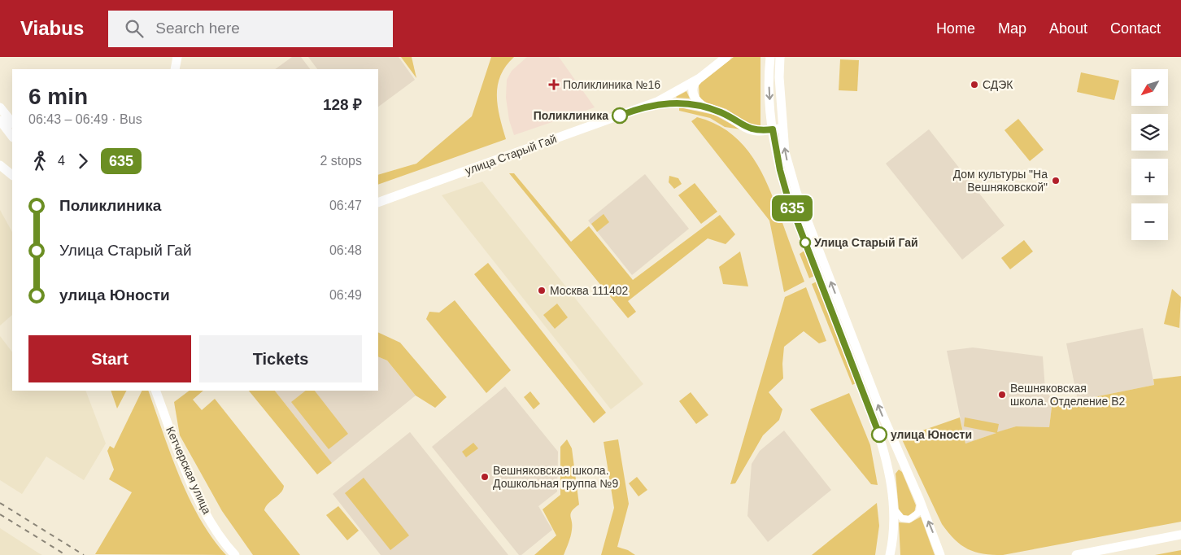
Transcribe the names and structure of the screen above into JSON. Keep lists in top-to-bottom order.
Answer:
{
  "streets": {
    "main road": ["улица Старый Гай", "Кетчерская улица"]
  },
  "places": {
    "health": ["Поликлиника №16"],
    "other": [
      "СДЭК",
      "Поликлиника",
      "Дом культуры \"На Вешняковской\"",
      "Улица Старый Гай",
      "Москва 111402",
      "Вешняковская школа. Отделение В2",
      "улица Юности",
      "Вешняковская школа. Дошкольная группа №9"
    ]
  },
  "lines": ["bus line 635"],
  "north": "bottom left",
  "page": {
    "header": "Viabus",
    "search": "Search here",
    "nav": [
      "Home",
      "Map",
      "About",
      "Contact"
    ],
    "on_map": "635",
    "map_buttons": ["+", "−"],
    "heading": ["6 min", "06:43 – 06:49 · Bus", "128 ₽"],
    "legs": ["4", "635", "2 stops"],
    "list": [
      {
        "name": "Поликлиника",
        "value": "06:47"
      },
      {
        "name": "Улица Старый Гай",
        "value": "06:48"
      },
      {
        "name": "улица Юности",
        "value": "06:49"
      }
    ],
    "buttons": ["Start", "Tickets"]
  }
}
